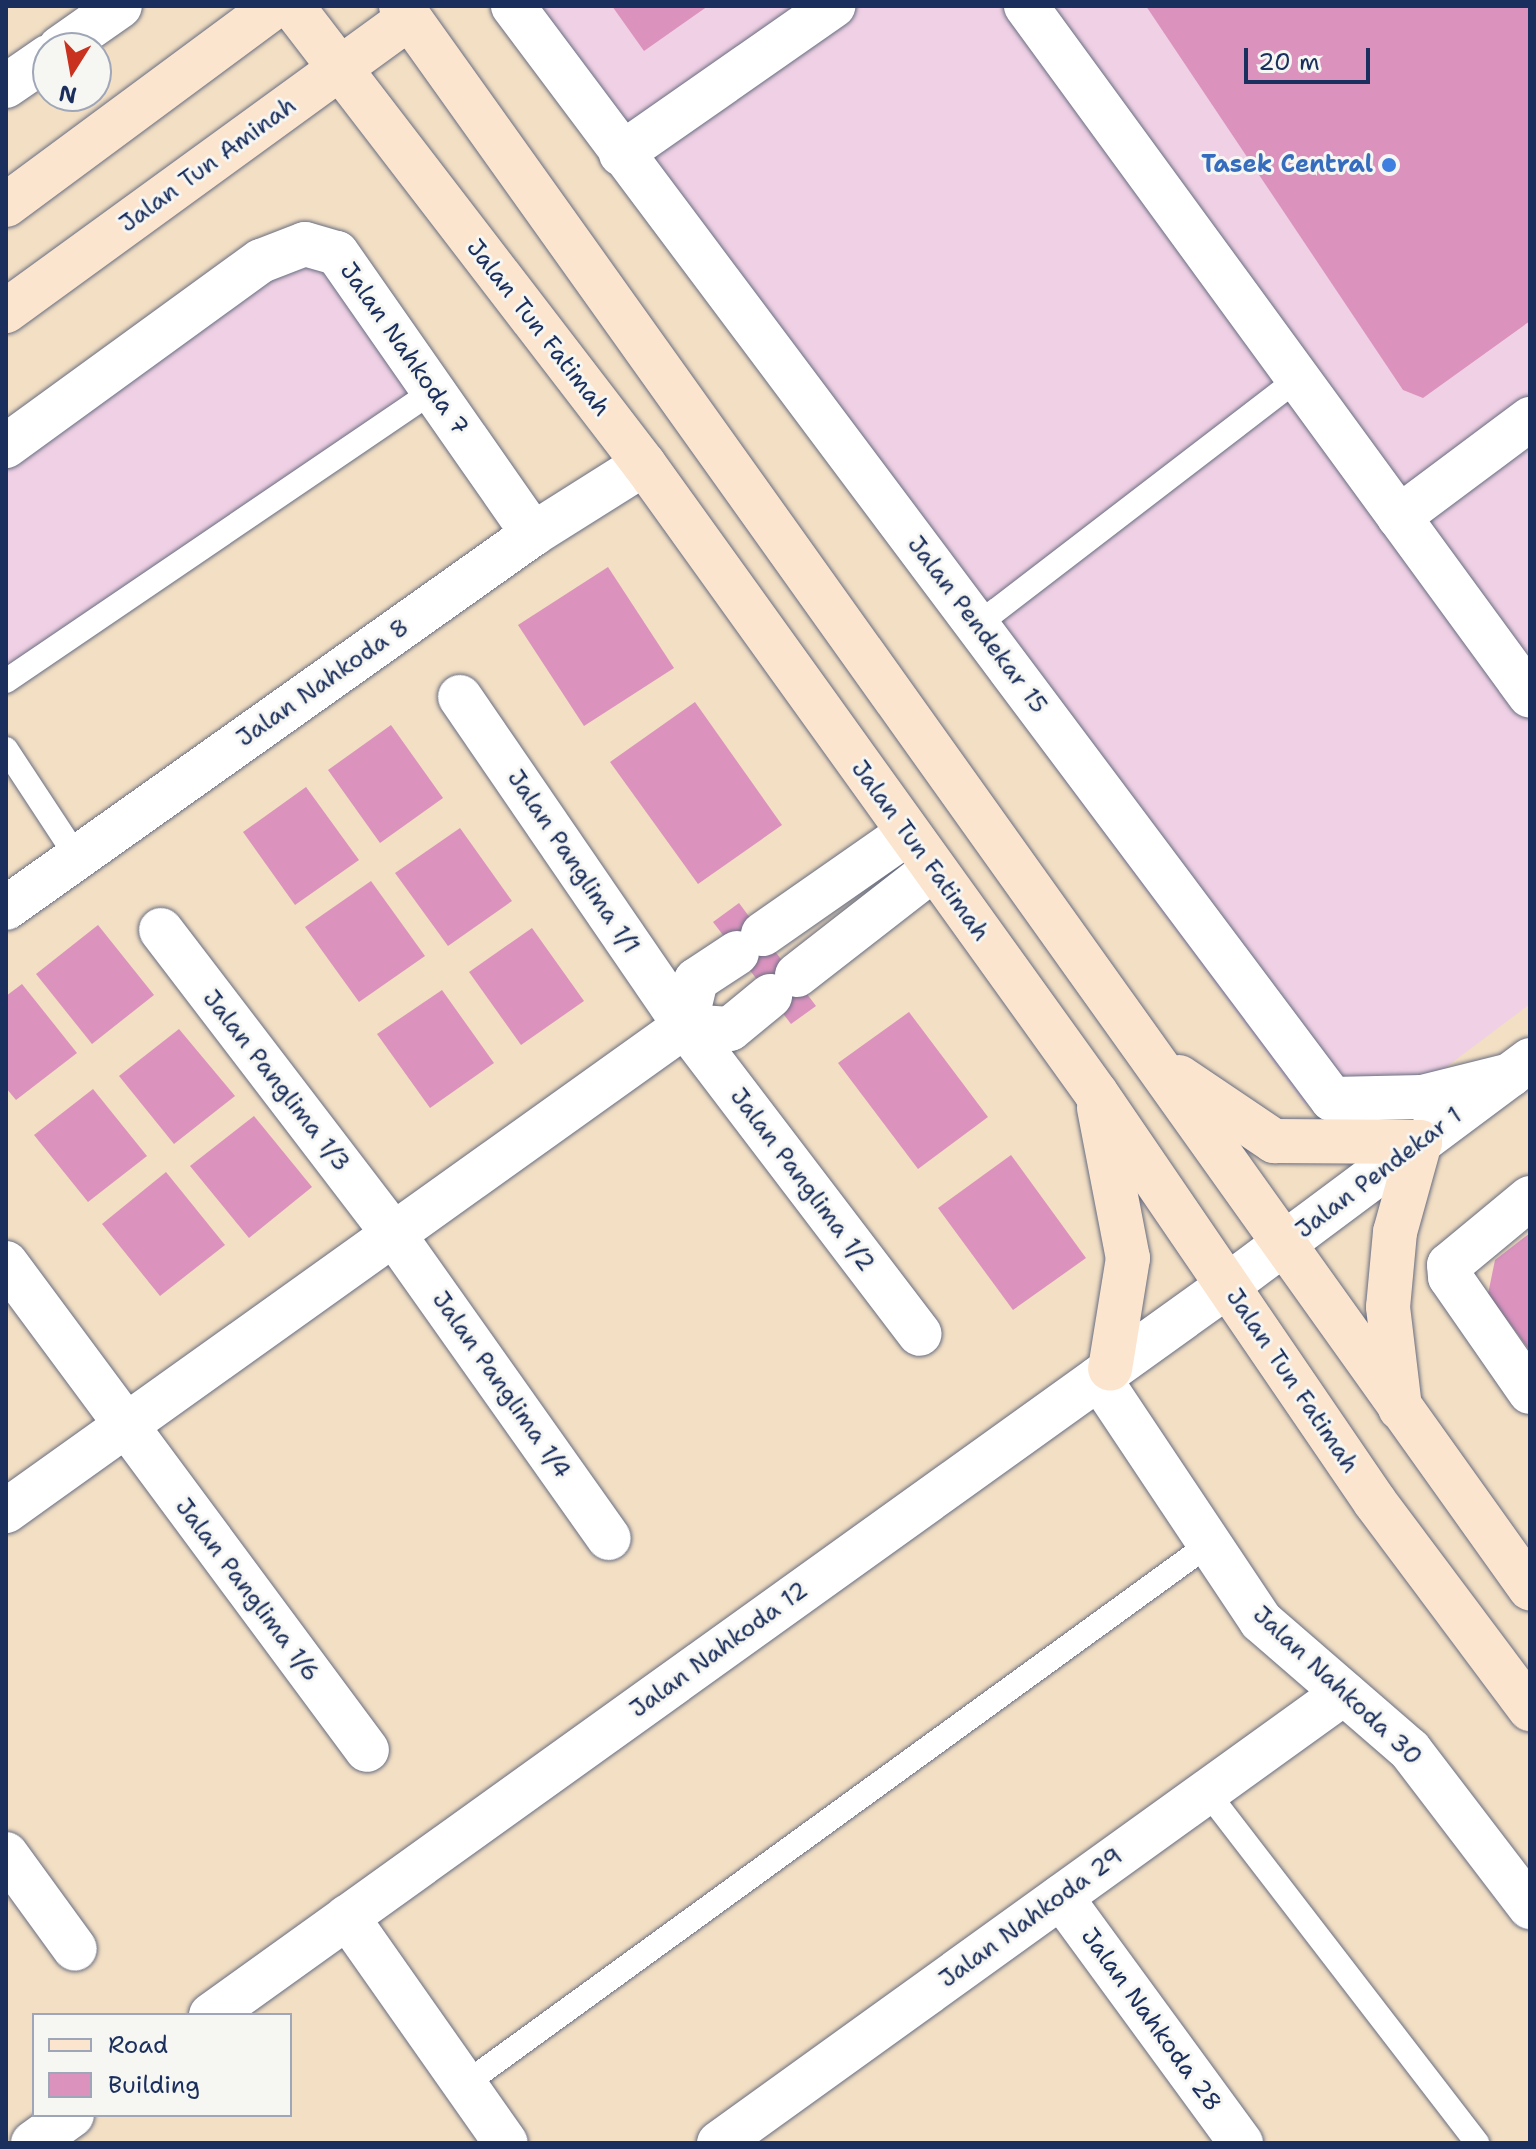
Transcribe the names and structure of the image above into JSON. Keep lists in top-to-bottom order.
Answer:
{
  "streets": {
    "main road": ["Jalan Tun Aminah", "Jalan Tun Fatimah"],
    "street": [
      "Jalan Nahkoda 7",
      "Jalan Pendekar 15",
      "Jalan Nahkoda 8",
      "Jalan Panglima 1/1",
      "Jalan Panglima 1/3",
      "Jalan Pendekar 1",
      "Jalan Panglima 1/2",
      "Jalan Panglima 1/4",
      "Jalan Panglima 1/6",
      "Jalan Nahkoda 12",
      "Jalan Nahkoda 30",
      "Jalan Nahkoda 29",
      "Jalan Nahkoda 28"
    ]
  },
  "crossings": [
    ["Jalan Tun Aminah", "Jalan Tun Fatimah"],
    ["Jalan Tun Fatimah", "Jalan Nahkoda 8"],
    ["Jalan Tun Fatimah", "Jalan Pendekar 1"],
    ["Jalan Tun Fatimah", "Jalan Nahkoda 12"],
    ["Jalan Nahkoda 7", "Jalan Nahkoda 8"],
    ["Jalan Pendekar 15", "Jalan Pendekar 1"],
    ["Jalan Panglima 1/1", "Jalan Panglima 1/2"],
    ["Jalan Panglima 1/3", "Jalan Panglima 1/4"],
    ["Jalan Pendekar 1", "Jalan Nahkoda 12"],
    ["Jalan Nahkoda 12", "Jalan Nahkoda 30"],
    ["Jalan Nahkoda 30", "Jalan Nahkoda 29"],
    ["Jalan Nahkoda 29", "Jalan Nahkoda 28"]
  ],
  "places": ["Tasek Central"],
  "legend": ["Road", "Building"],
  "scale_bar": "20 m",
  "north": "bottom"
}
